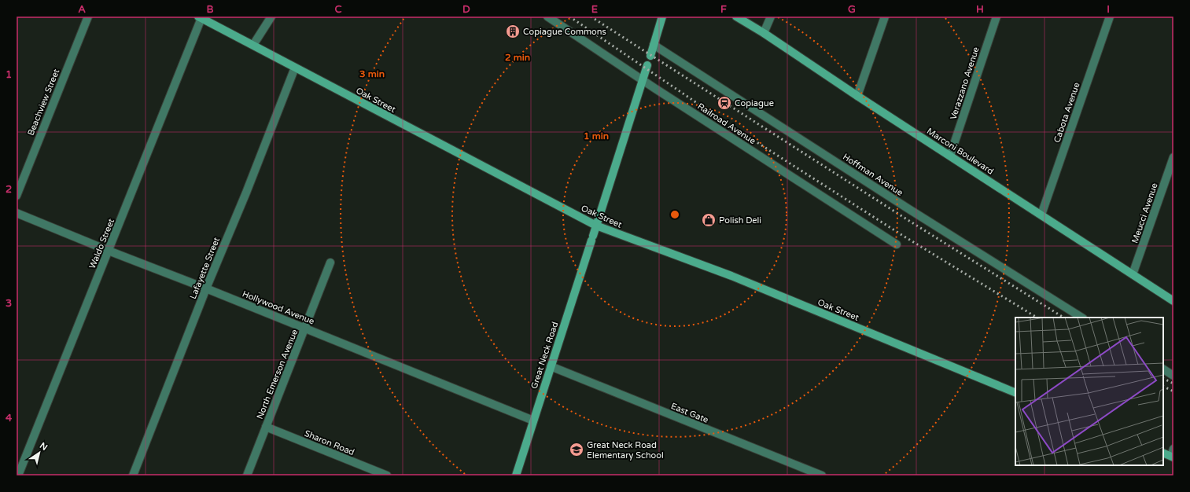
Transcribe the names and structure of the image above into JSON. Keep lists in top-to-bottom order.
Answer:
{
  "streets": {
    "main road": ["Oak Street", "Marconi Boulevard", "Great Neck Road"],
    "street": [
      "Verazzano Avenue",
      "Beachview Street",
      "Cabota Avenue",
      "Railroad Avenue",
      "Hoffman Avenue",
      "Meucci Avenue",
      "Waldo Street",
      "Lafayette Street",
      "Hollywood Avenue",
      "North Emerson Avenue",
      "East Gate",
      "Sharon Road"
    ]
  },
  "crossings": [
    ["Verazzano Avenue", "Marconi Boulevard"],
    ["Oak Street", "Waldo Street"],
    ["Oak Street", "Lafayette Street"],
    ["Oak Street", "Great Neck Road"],
    ["Cabota Avenue", "Marconi Boulevard"],
    ["Railroad Avenue", "Great Neck Road"],
    ["Marconi Boulevard", "Meucci Avenue"],
    ["Waldo Street", "Hollywood Avenue"],
    ["Lafayette Street", "Hollywood Avenue"],
    ["Hollywood Avenue", "Great Neck Road"],
    ["Hollywood Avenue", "North Emerson Avenue"],
    ["Great Neck Road", "East Gate"],
    ["North Emerson Avenue", "Sharon Road"]
  ],
  "places": {
    "building": ["Copiague Commons"],
    "station": ["Copiague"],
    "shop": ["Polish Deli"],
    "school or university": ["Great Neck Road Elementary School"]
  },
  "north": "top right",
  "grid": {
    "columns": [
      "A",
      "B",
      "C",
      "D",
      "E",
      "F",
      "G",
      "H",
      "I"
    ],
    "rows": [
      "1",
      "2",
      "3",
      "4"
    ]
  },
  "rings": ["2 min", "3 min", "1 min"]
}
